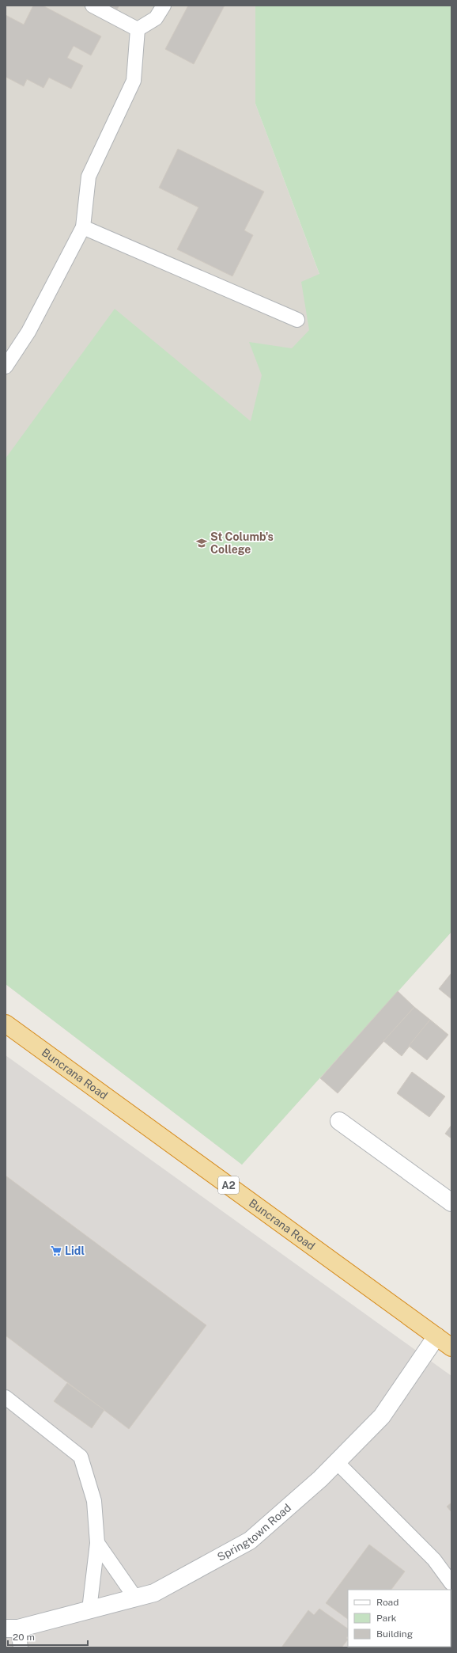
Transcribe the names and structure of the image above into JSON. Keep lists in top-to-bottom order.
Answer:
{
  "streets": {
    "highway": ["Buncrana Road", "A2"],
    "street": ["Springtown Road"]
  },
  "crossings": [
    ["Buncrana Road", "Springtown Road"]
  ],
  "places": {
    "school or university": ["St Columb's College"],
    "supermarket": ["Lidl"]
  },
  "legend": ["Road", "Park", "Building"],
  "scale_bar": "20 m"
}
